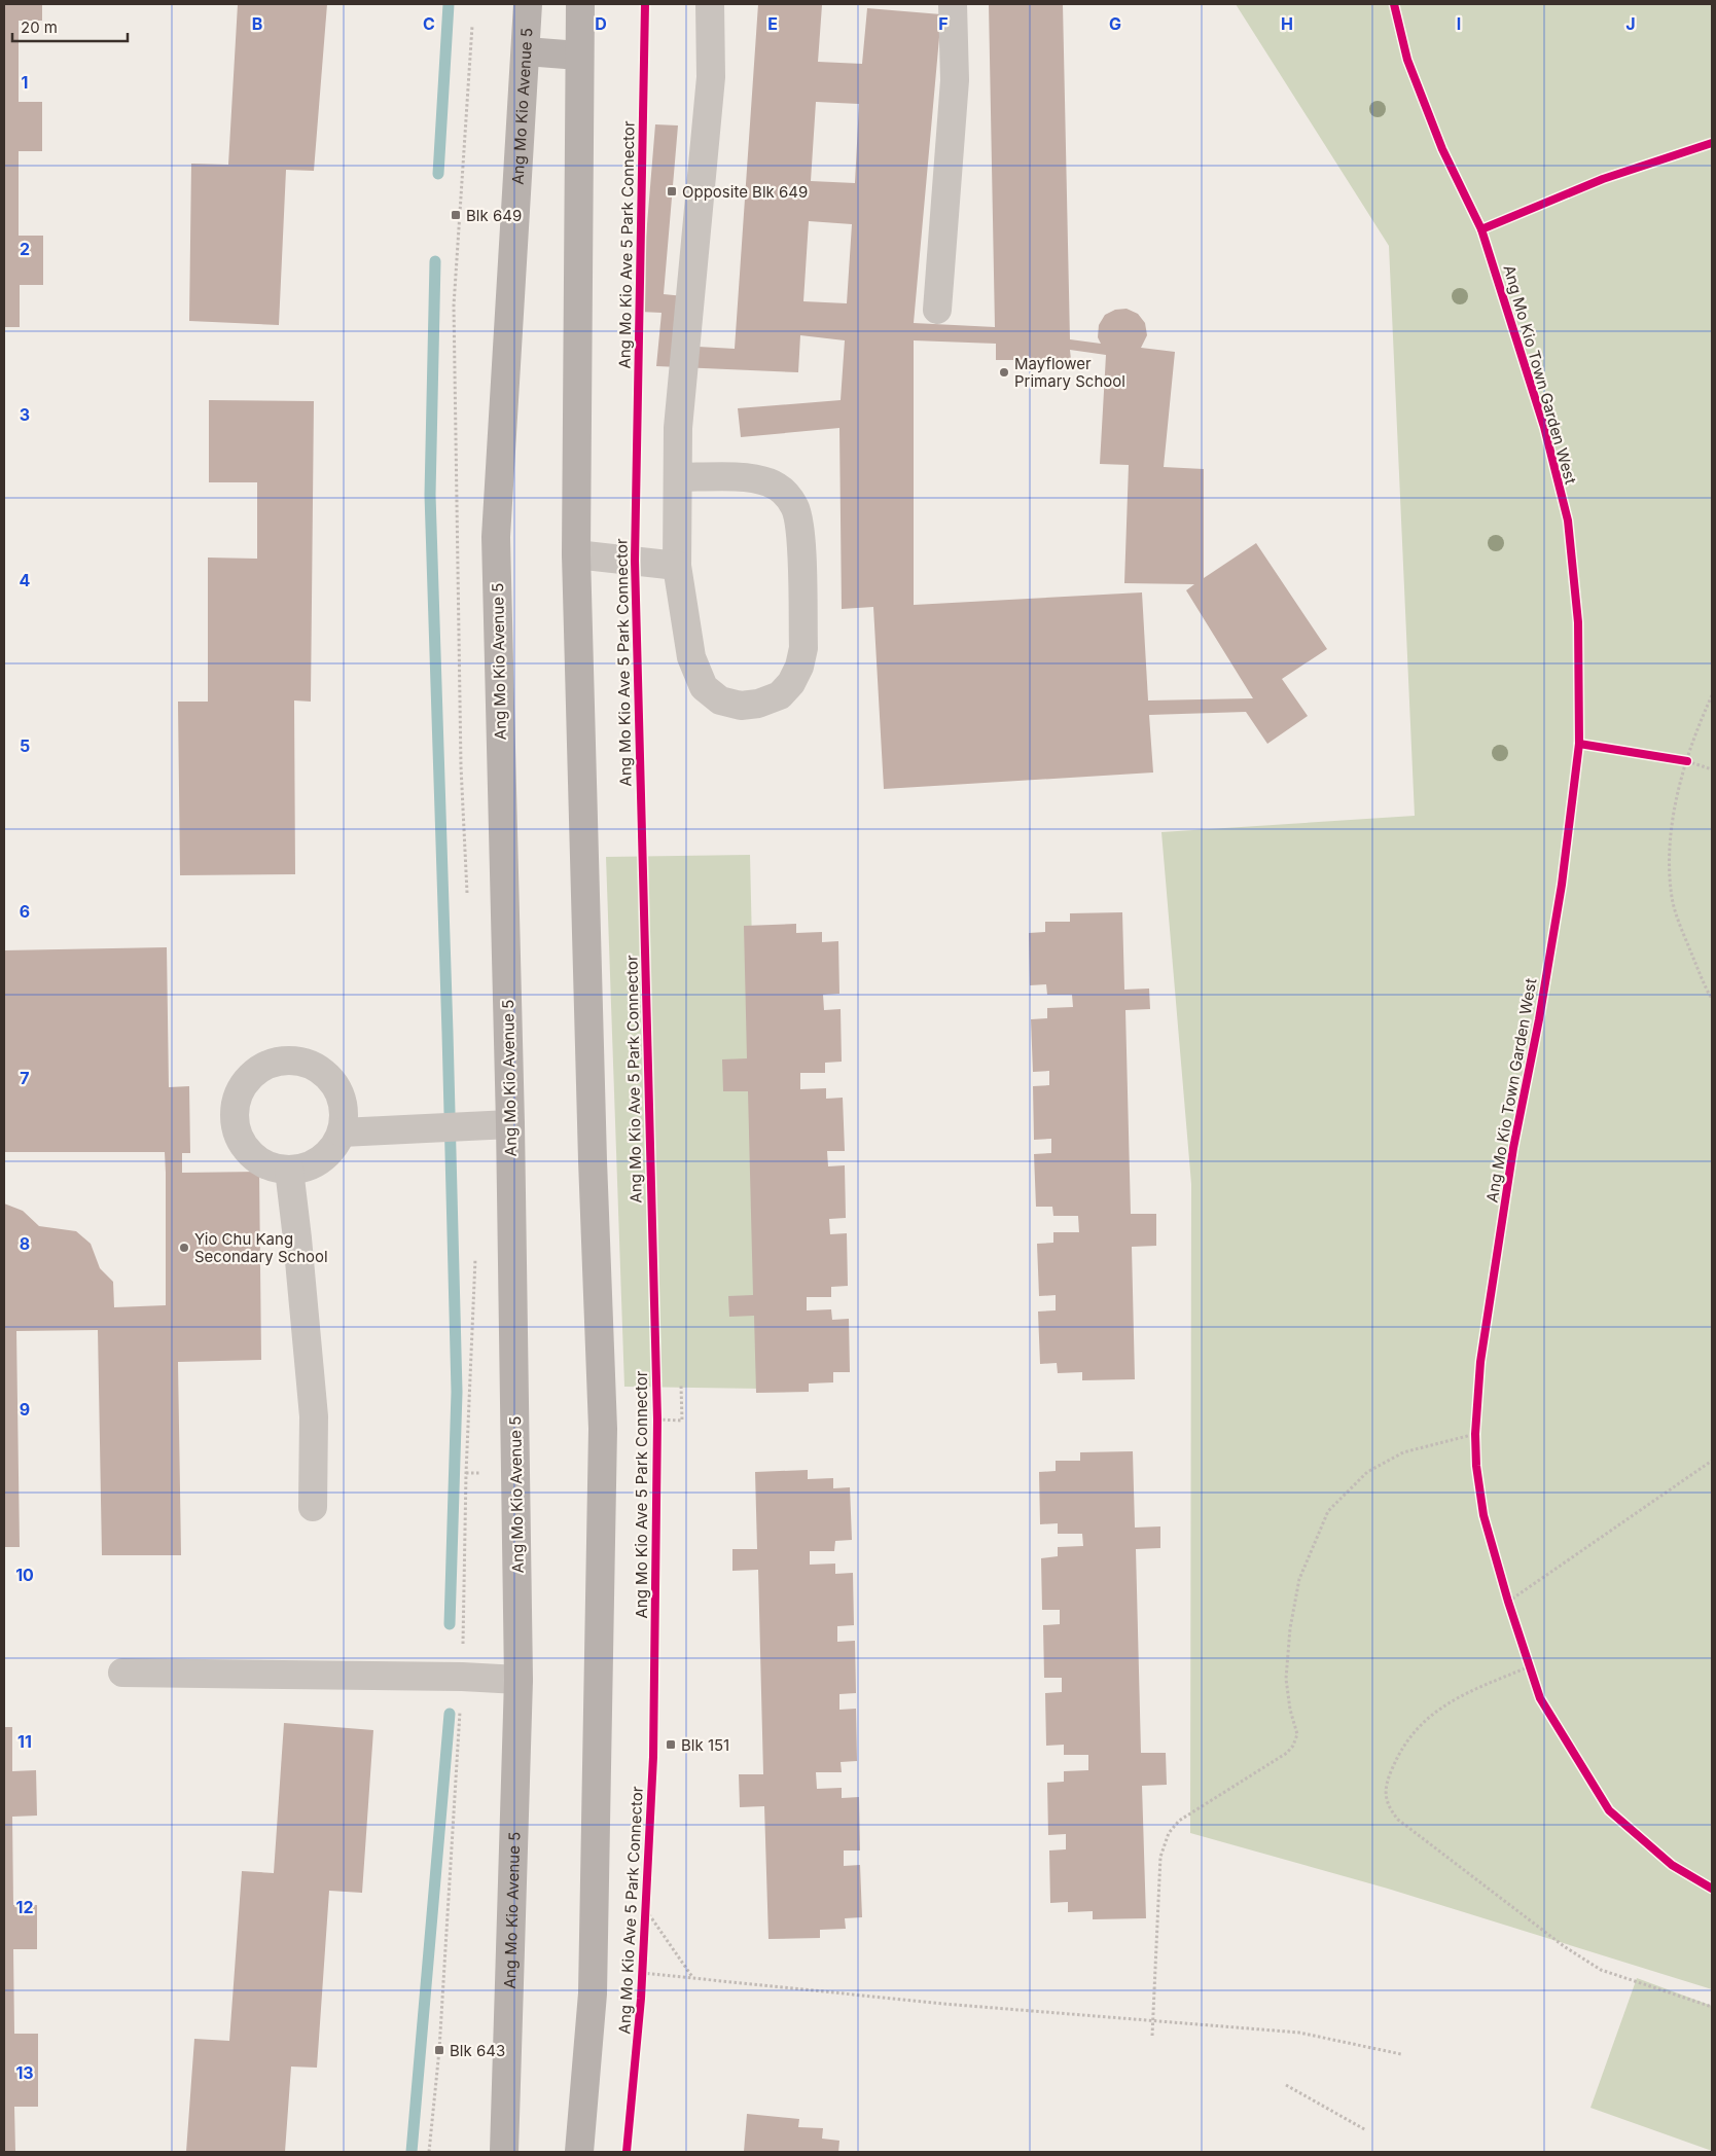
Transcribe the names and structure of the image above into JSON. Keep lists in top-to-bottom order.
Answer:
{
  "streets": {
    "main road": ["Ang Mo Kio Avenue 5"],
    "cycle path": ["Ang Mo Kio Ave 5 Park Connector", "Ang Mo Kio Town Garden West"]
  },
  "places": {
    "transit": [
      "Opposite Blk 649",
      "Blk 649",
      "Blk 151",
      "Blk 643"
    ],
    "other": ["Mayflower Primary School", "Yio Chu Kang Secondary School"]
  },
  "scale_bar": "20 m",
  "grid": {
    "columns": [
      "B",
      "C",
      "D",
      "E",
      "F",
      "G",
      "H",
      "I",
      "J"
    ],
    "rows": [
      "1",
      "2",
      "3",
      "4",
      "5",
      "6",
      "7",
      "8",
      "9",
      "10",
      "11",
      "12",
      "13"
    ]
  }
}
